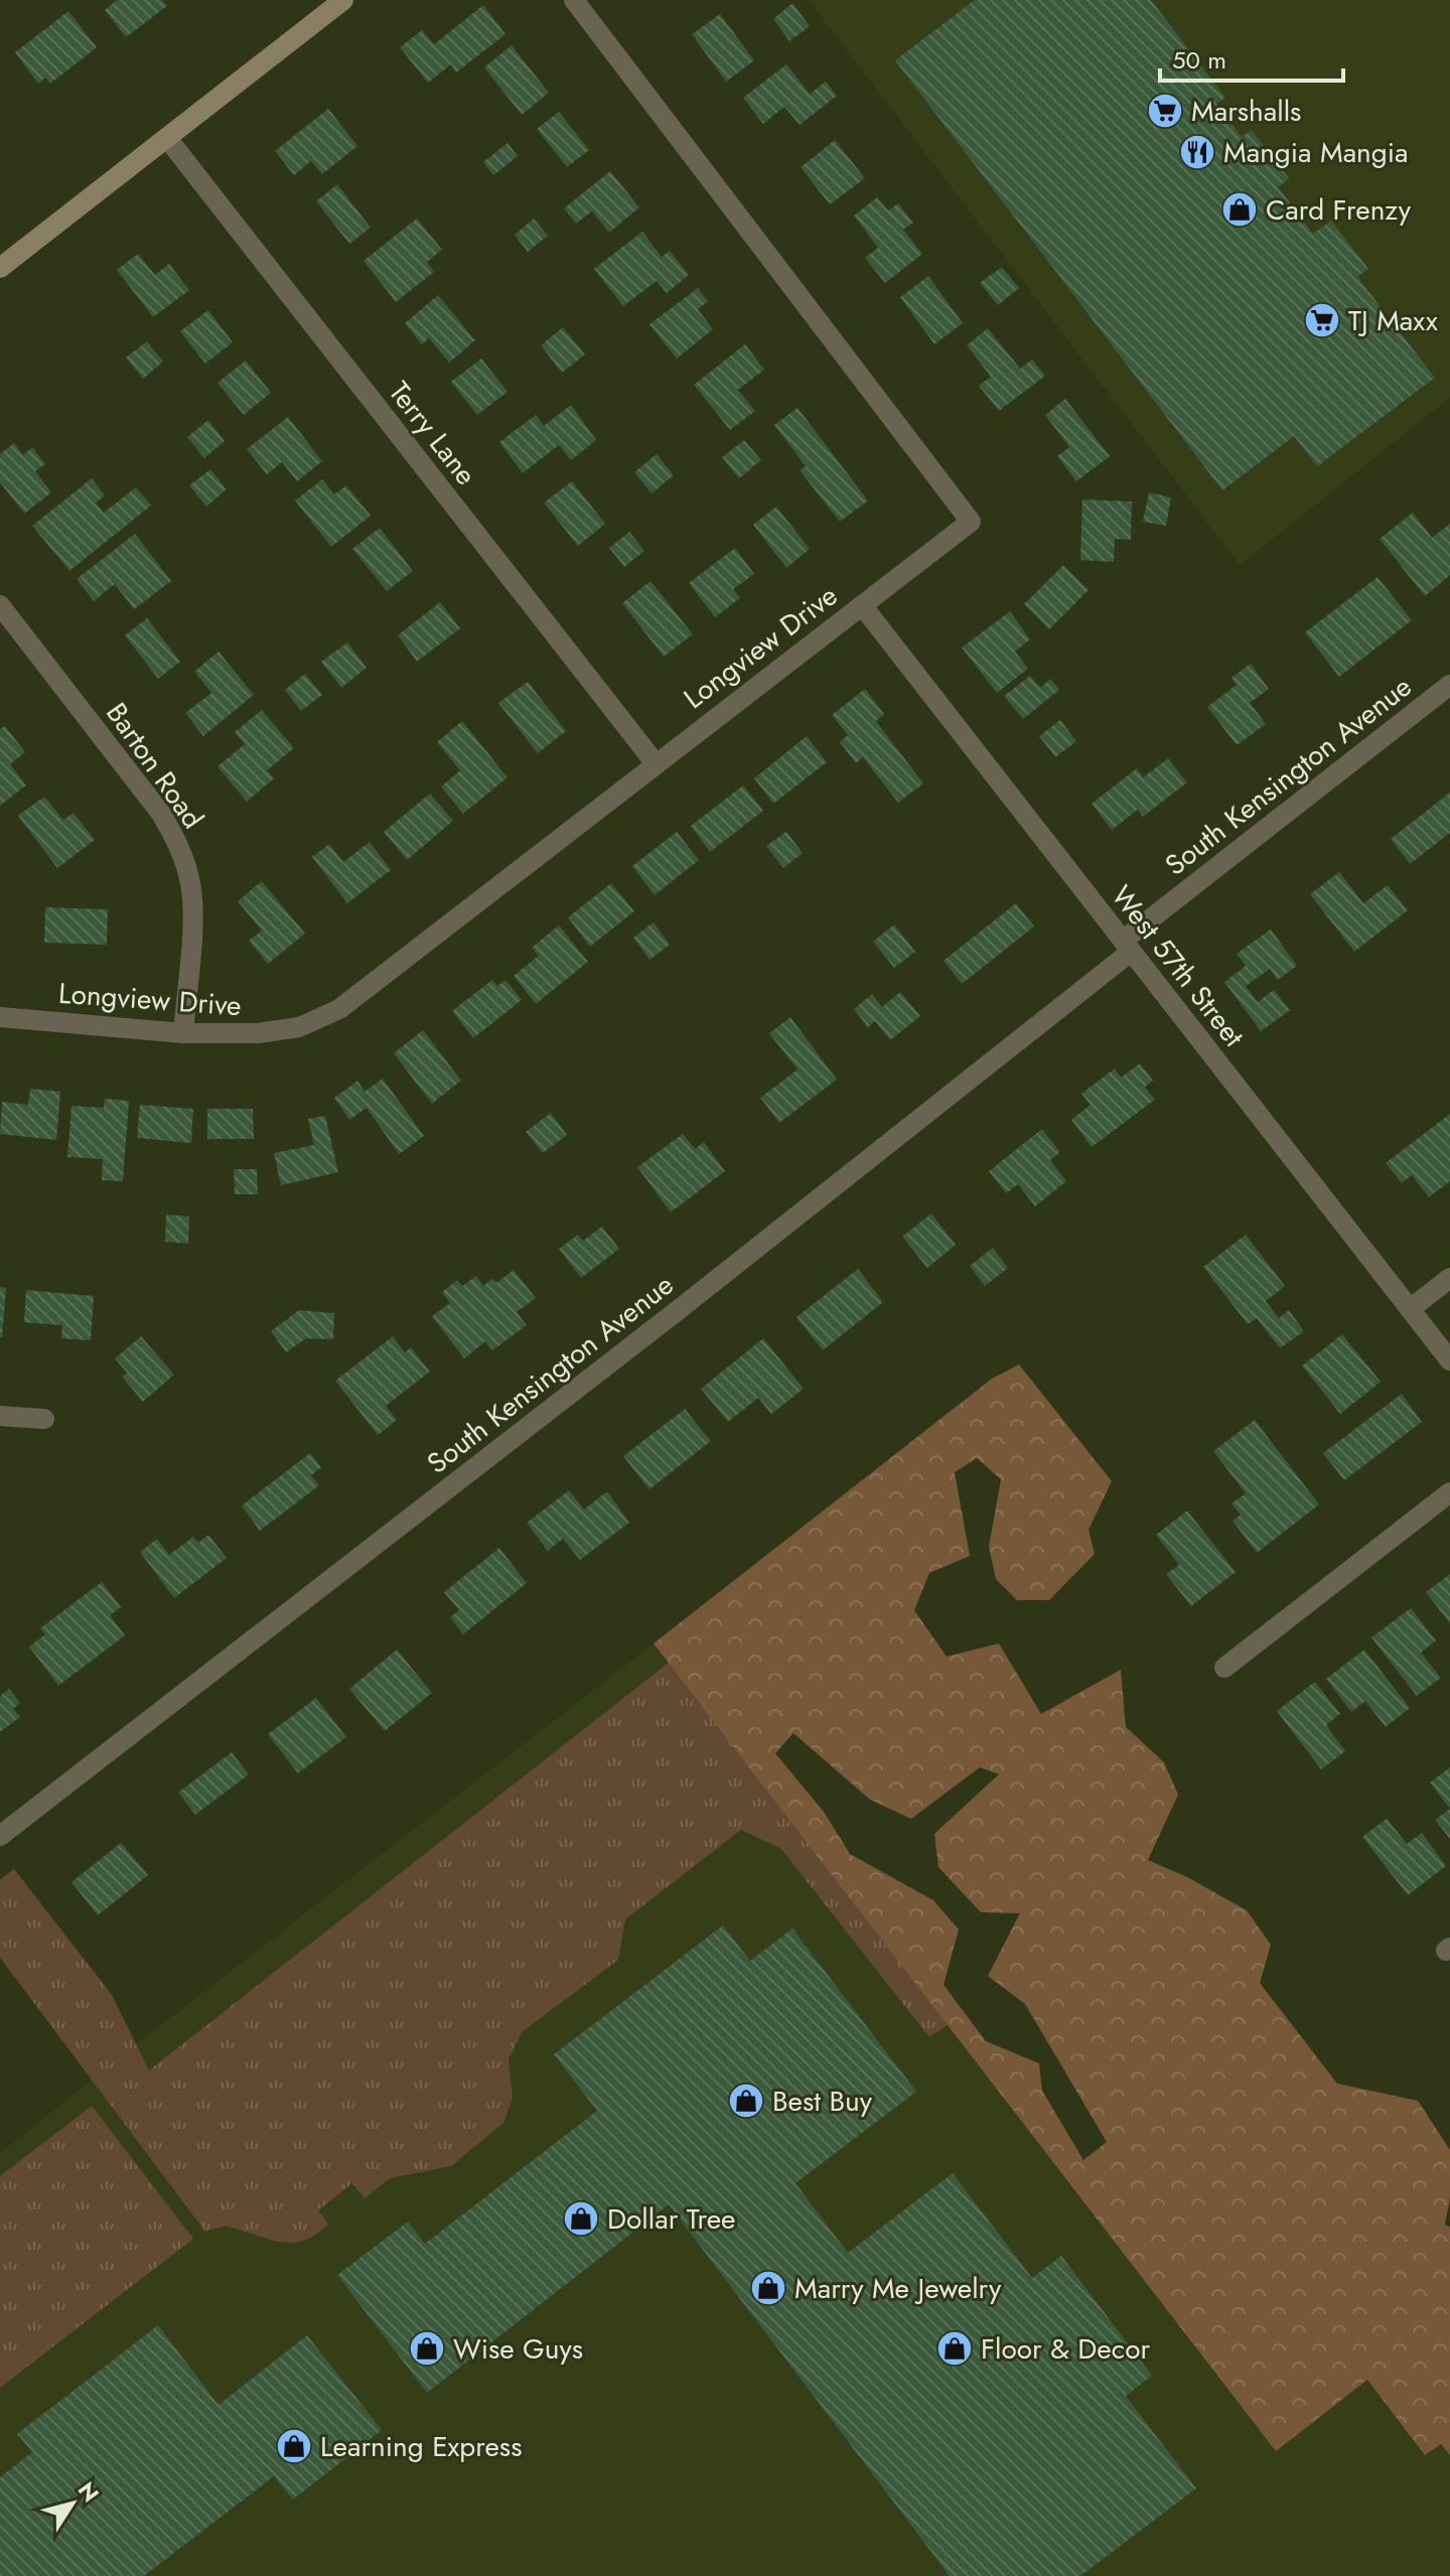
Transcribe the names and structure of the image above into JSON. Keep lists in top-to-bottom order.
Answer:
{
  "streets": {
    "street": [
      "Terry Lane",
      "Longview Drive",
      "Barton Road",
      "South Kensington Avenue",
      "West 57th Street"
    ]
  },
  "crossings": [
    ["Terry Lane", "Longview Drive"],
    ["Longview Drive", "Barton Road"],
    ["Longview Drive", "West 57th Street"],
    ["South Kensington Avenue", "West 57th Street"]
  ],
  "places": {
    "supermarket": ["Marshalls", "TJ Maxx"],
    "restaurant": ["Mangia Mangia"],
    "shop": [
      "Card Frenzy",
      "Best Buy",
      "Dollar Tree",
      "Marry Me Jewelry",
      "Wise Guys",
      "Floor & Decor",
      "Learning Express"
    ]
  },
  "scale_bar": "50 m",
  "north": "top right"
}
